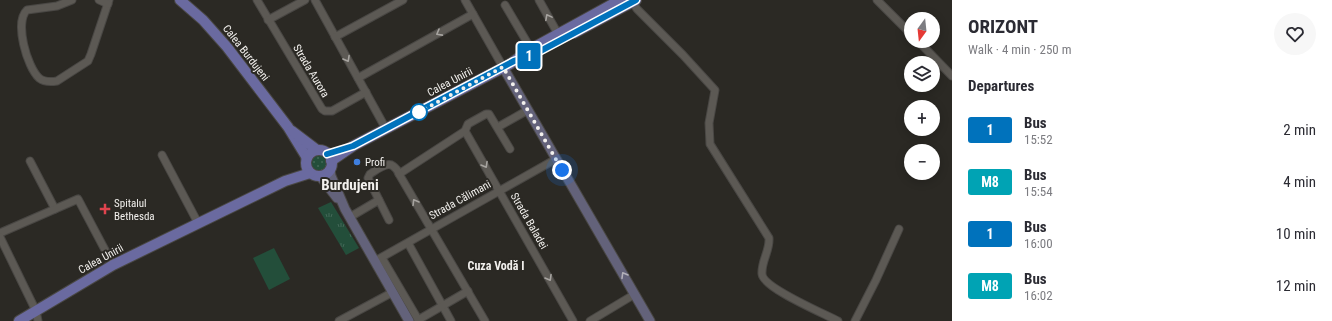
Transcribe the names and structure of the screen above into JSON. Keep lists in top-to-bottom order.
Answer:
{
  "streets": {
    "main road": ["Calea Burdujeni", "Calea Unirii"],
    "street": ["Strada Aurora", "Strada Călimani", "Strada Baladei"]
  },
  "crossings": [
    ["Calea Burdujeni", "Calea Unirii"],
    ["Strada Călimani", "Strada Baladei"]
  ],
  "one_way": ["Strada Baladei"],
  "districts": ["Burdujeni", "Cuza Vodă I"],
  "places": {
    "other": ["Profi"],
    "health": ["Spitalul Bethesda"]
  },
  "lines": ["bus line 1"],
  "north": "bottom",
  "page": {
    "on_map": "1",
    "heading": [
      ["ORIZONT", "Walk · 4 min · 250 m"],
      "Departures"
    ],
    "map_buttons": ["+", "−"],
    "list": [
      {
        "mark": "1",
        "name": "Bus",
        "note": "15:52",
        "value": "2 min"
      },
      {
        "mark": "M8",
        "name": "Bus",
        "note": "15:54",
        "value": "4 min"
      },
      {
        "mark": "1",
        "name": "Bus",
        "note": "16:00",
        "value": "10 min"
      },
      {
        "mark": "M8",
        "name": "Bus",
        "note": "16:02",
        "value": "12 min"
      }
    ]
  }
}
